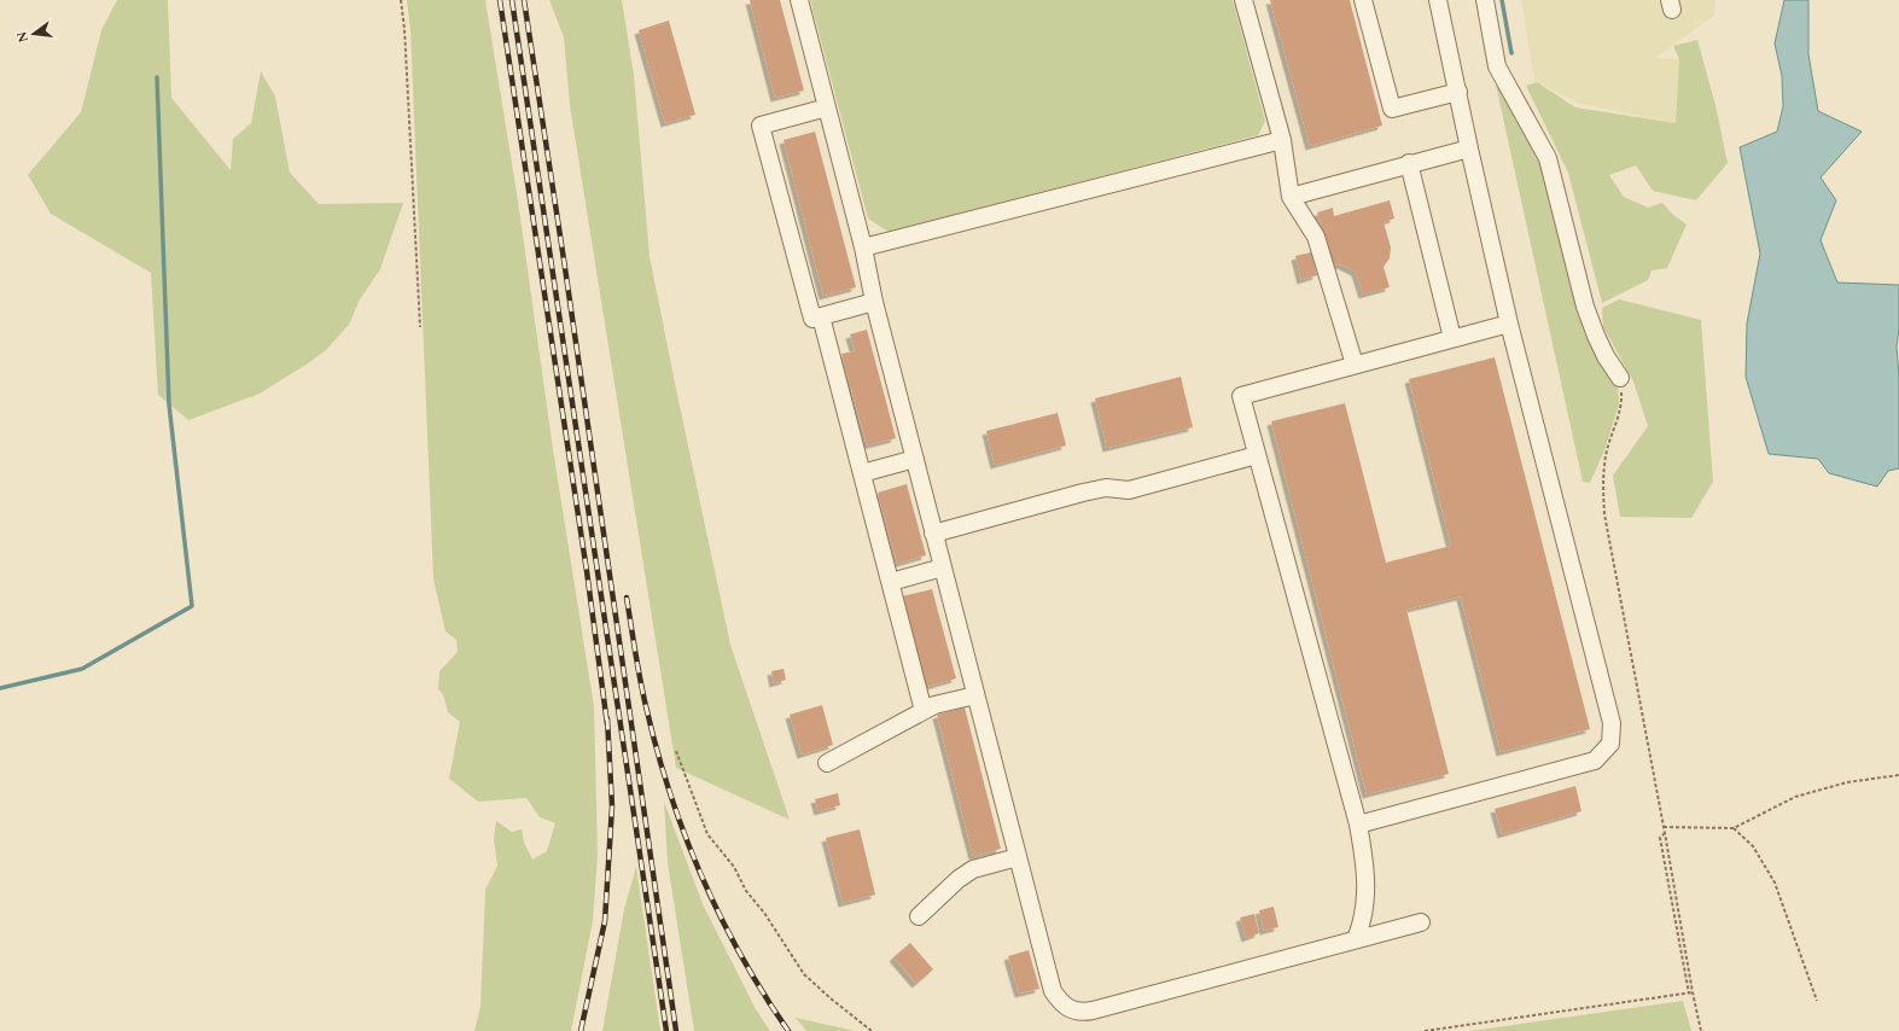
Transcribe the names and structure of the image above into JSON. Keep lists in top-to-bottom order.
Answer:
{
  "north": "left"
}
